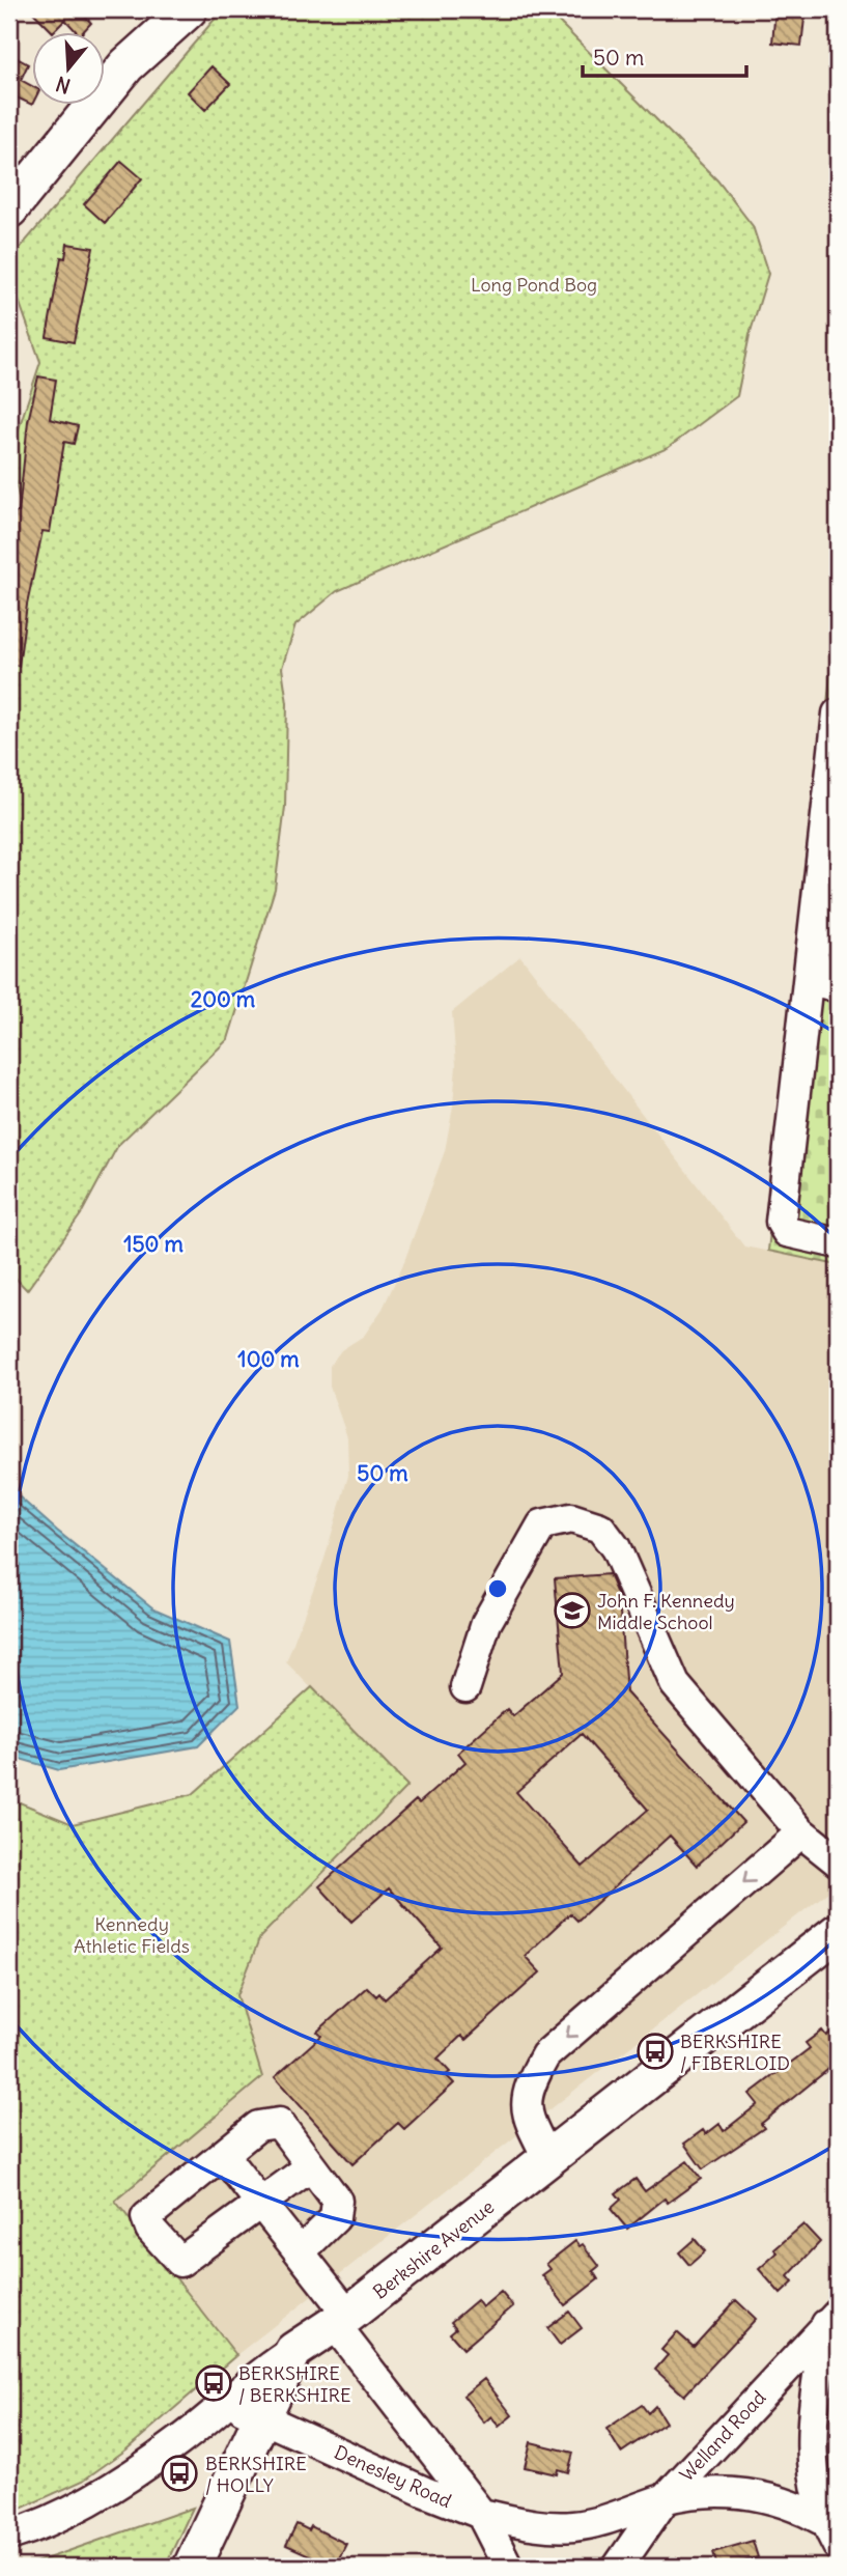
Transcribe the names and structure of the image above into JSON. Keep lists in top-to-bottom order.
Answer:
{
  "streets": {
    "main road": ["Berkshire Avenue"],
    "street": ["Welland Road", "Denesley Road"]
  },
  "crossings": [
    ["Berkshire Avenue", "Denesley Road"],
    ["Welland Road", "Denesley Road"]
  ],
  "parks": ["Long Pond Bog", "Kennedy Athletic Fields"],
  "places": {
    "school or university": ["John F. Kennedy Middle School"],
    "bus stop": ["BERKSHIRE / FIBERLOID", "BERKSHIRE / BERKSHIRE", "BERKSHIRE / HOLLY"]
  },
  "scale_bar": "50 m",
  "north": "bottom",
  "rings": [
    "200 m",
    "150 m",
    "100 m",
    "50 m"
  ]
}
